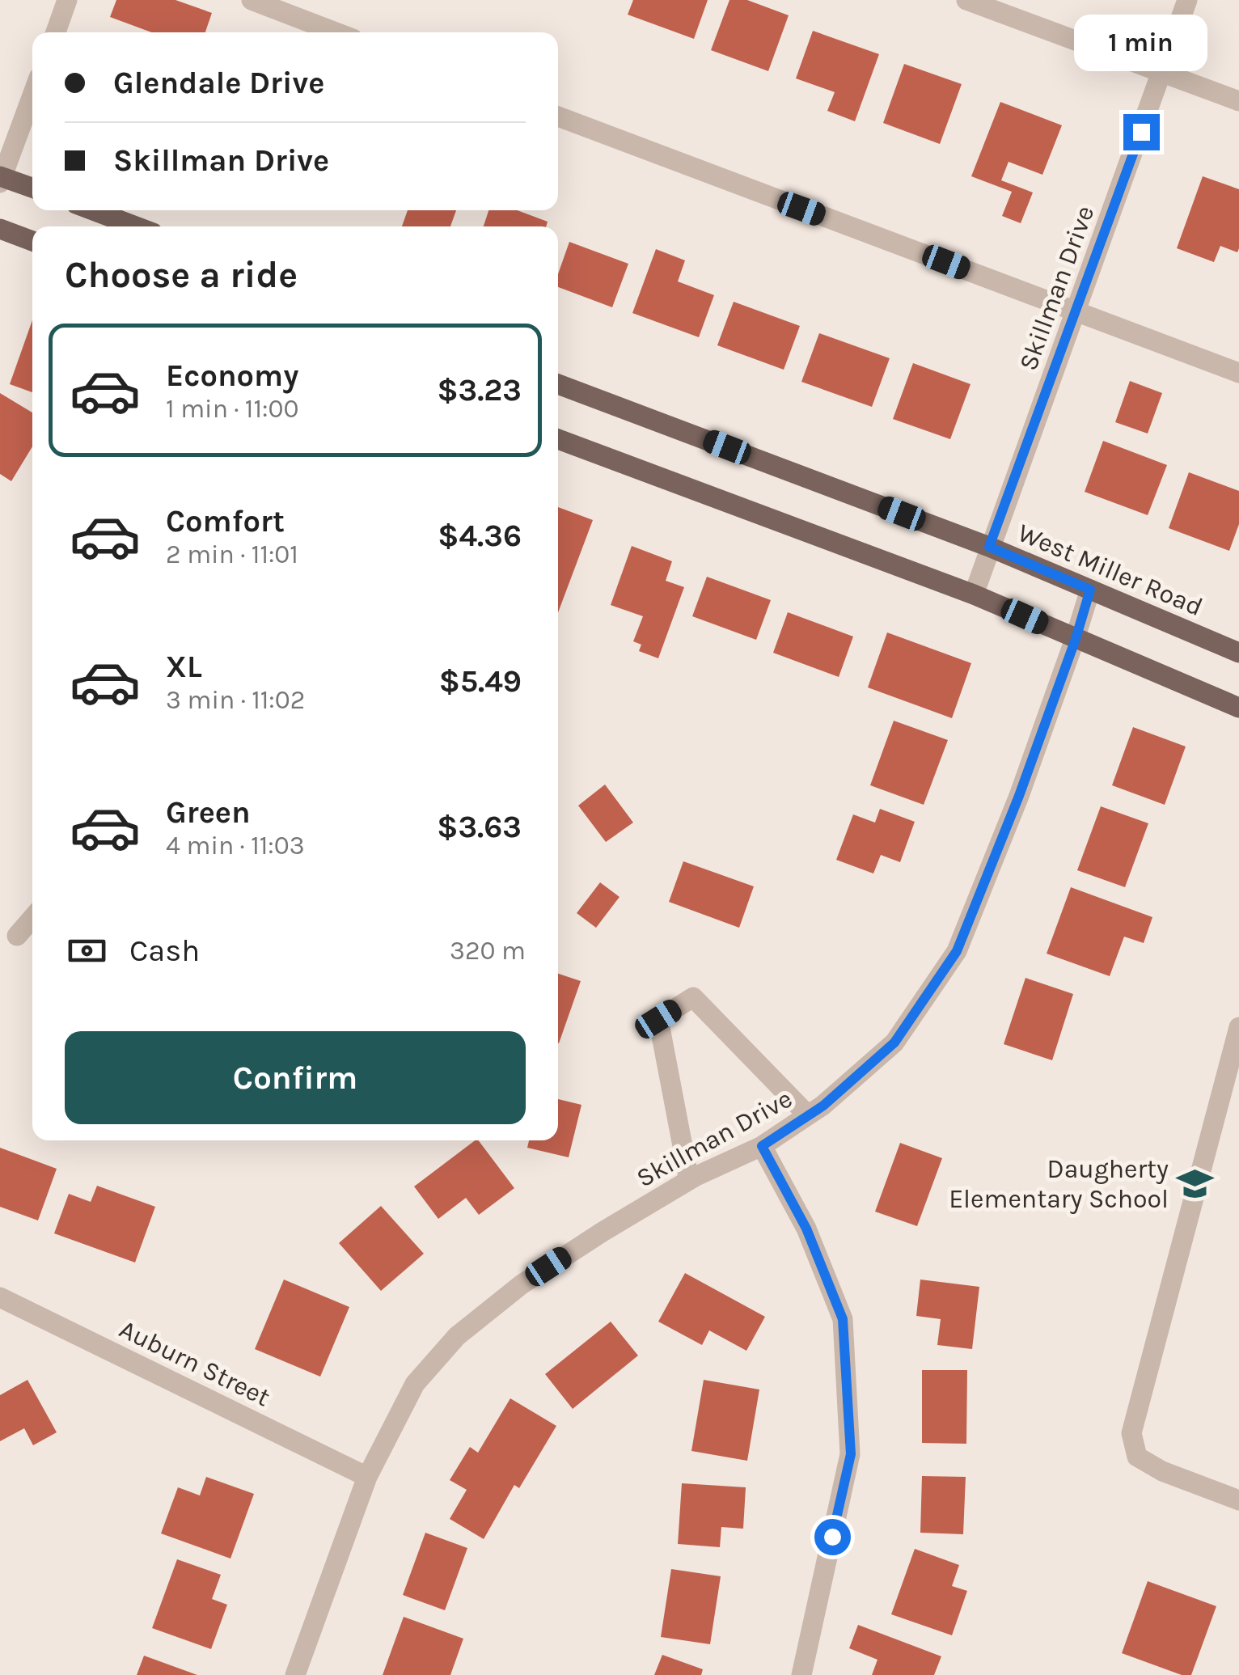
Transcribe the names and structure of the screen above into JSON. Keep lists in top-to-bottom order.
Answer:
{
  "streets": {
    "main road": ["West Miller Road"],
    "street": ["Skillman Drive", "Auburn Street"]
  },
  "crossings": [
    ["Skillman Drive", "West Miller Road"],
    ["Skillman Drive", "Auburn Street"]
  ],
  "places": {
    "school or university": ["Daugherty Elementary School"]
  },
  "page": {
    "bubble": "1 min",
    "banner": ["Glendale Drive", "Skillman Drive"],
    "heading": "Choose a ride",
    "list": [
      {
        "name": "Economy",
        "note": "1 min · 11:00",
        "value": "$3.23"
      },
      {
        "name": "Comfort",
        "note": "2 min · 11:01",
        "value": "$4.36"
      },
      {
        "name": "XL",
        "note": "3 min · 11:02",
        "value": "$5.49"
      },
      {
        "name": "Green",
        "note": "4 min · 11:03",
        "value": "$3.63"
      }
    ],
    "pay": ["Cash", "320 m"],
    "buttons": "Confirm"
  }
}
